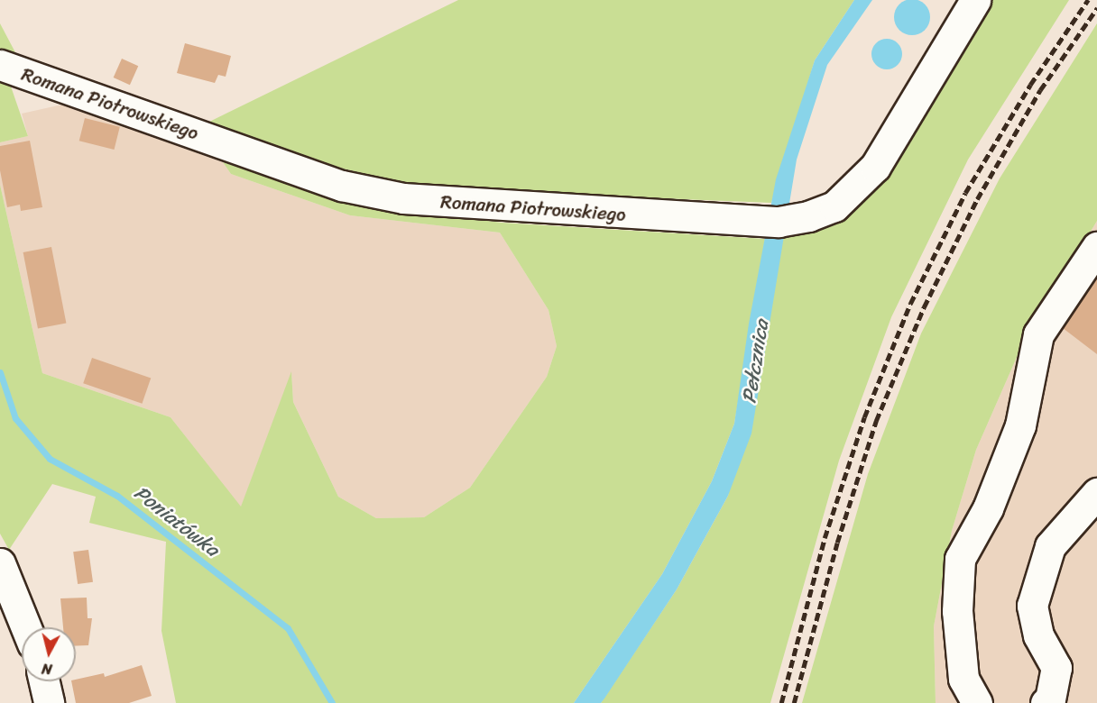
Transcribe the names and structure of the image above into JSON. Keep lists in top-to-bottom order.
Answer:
{
  "streets": {
    "street": ["Romana Piotrowskiego"]
  },
  "water": ["Pełcznica", "Poniatówka"],
  "north": "bottom"
}
